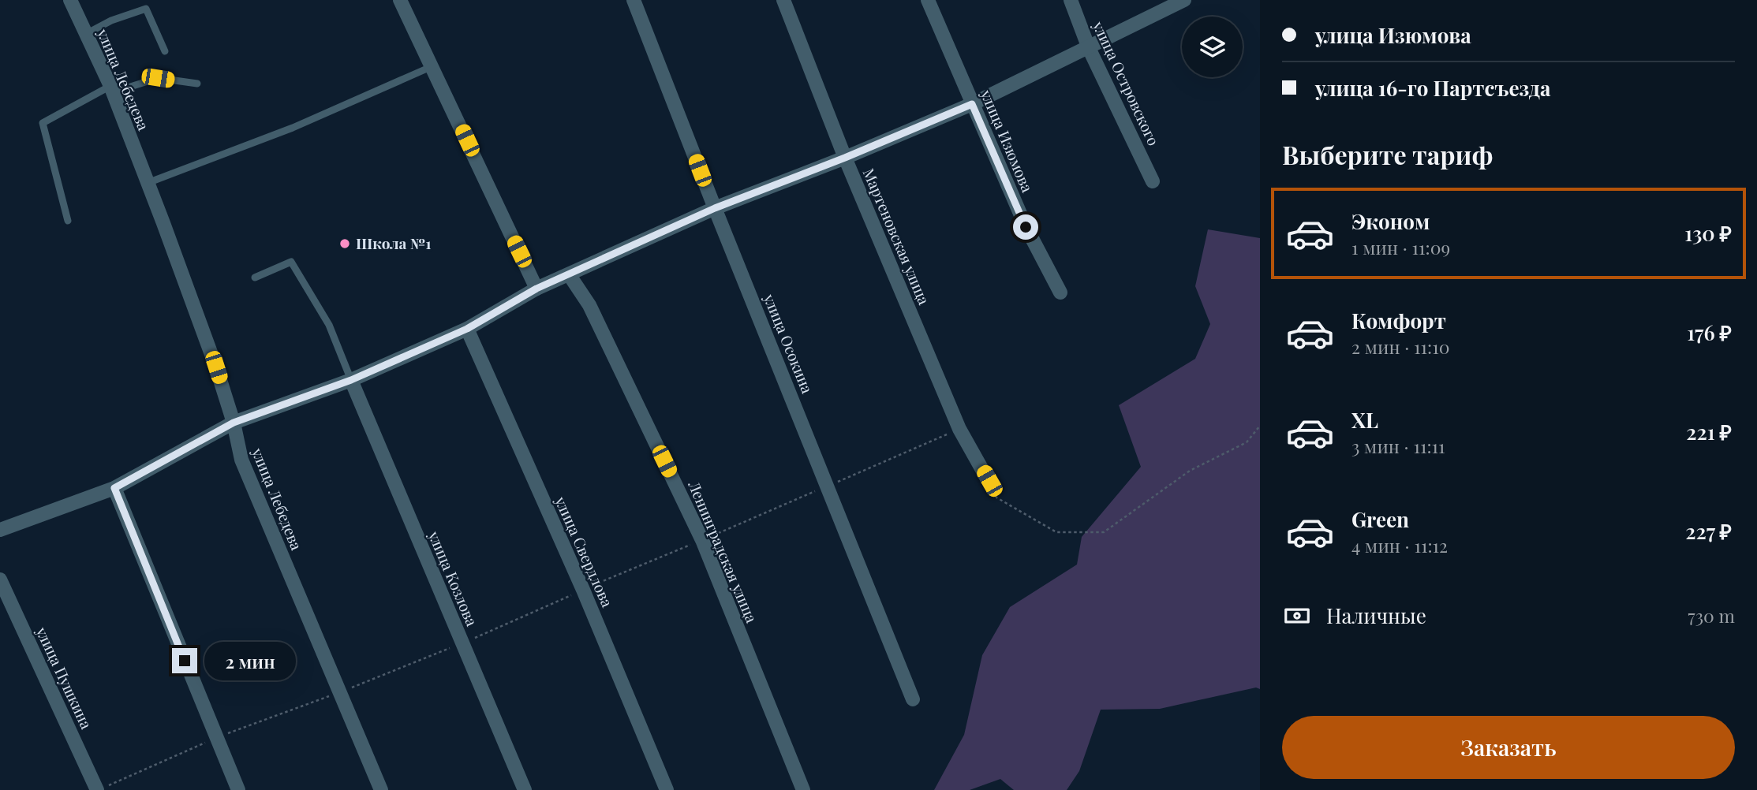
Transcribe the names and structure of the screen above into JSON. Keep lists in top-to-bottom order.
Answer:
{
  "streets": {
    "street": [
      "улица Лебедева",
      "улица Островского",
      "улица Изюмова",
      "Мартеновская улица",
      "улица Осокина",
      "улица Свердлова",
      "Ленинградская улица",
      "улица Козлова",
      "улица Пушкина"
    ]
  },
  "places": ["Школа №1"],
  "page": {
    "banner": ["улица Изюмова", "улица 16-го Партсъезда"],
    "heading": "Выберите тариф",
    "list": [
      {
        "name": "Эконом",
        "note": "1 мин · 11:09",
        "value": "130 ₽"
      },
      {
        "name": "Комфорт",
        "note": "2 мин · 11:10",
        "value": "176 ₽"
      },
      {
        "name": "XL",
        "note": "3 мин · 11:11",
        "value": "221 ₽"
      },
      {
        "name": "Green",
        "note": "4 мин · 11:12",
        "value": "227 ₽"
      }
    ],
    "pay": ["Наличные", "730 m"],
    "bubble": "2 мин",
    "buttons": "Заказать"
  }
}
